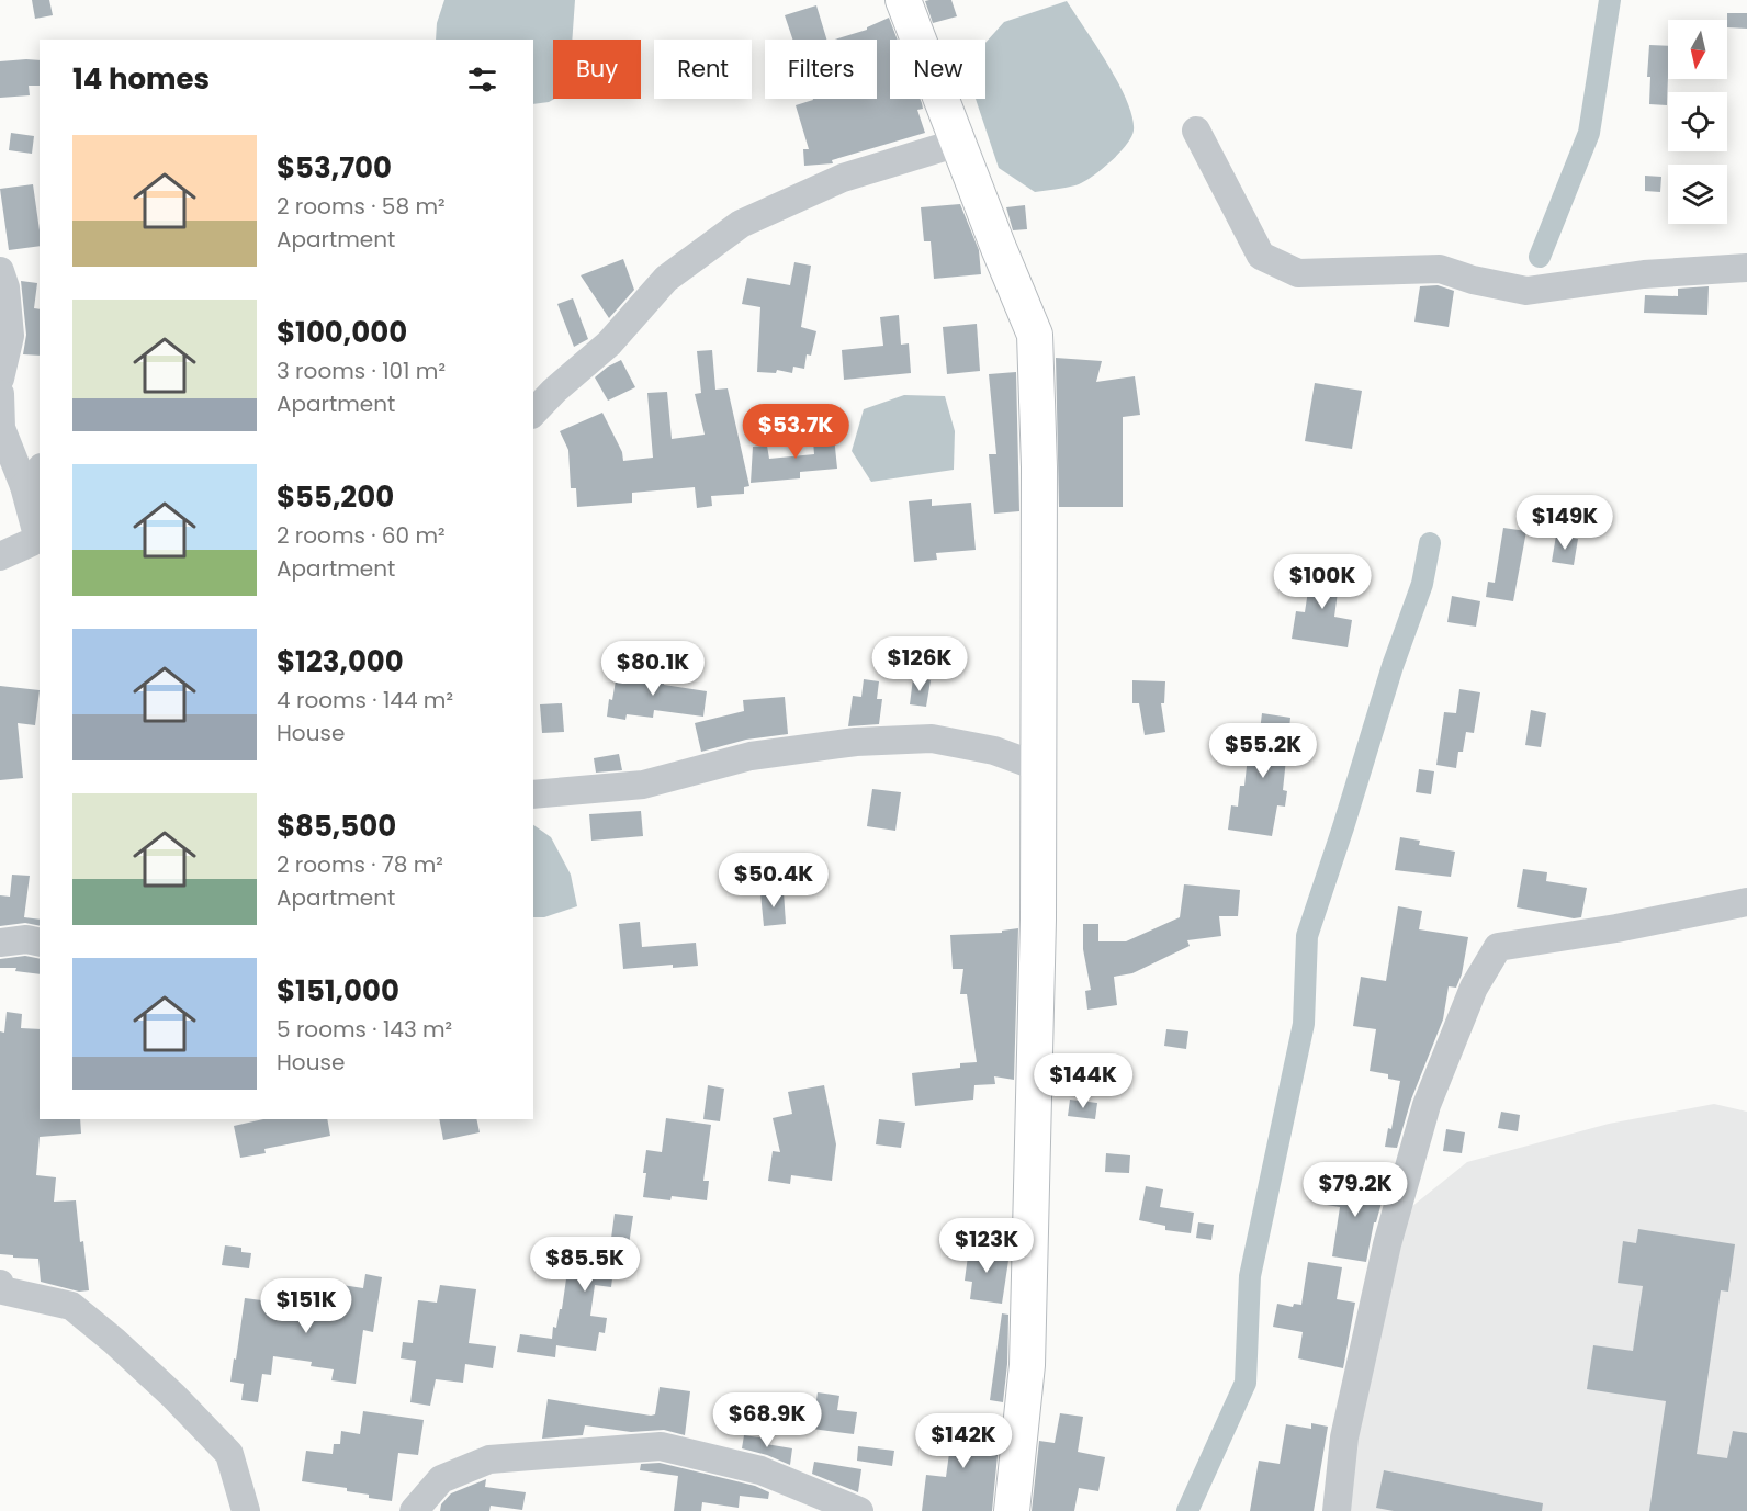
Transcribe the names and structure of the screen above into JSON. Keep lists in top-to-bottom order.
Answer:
{
  "north": "bottom",
  "page": {
    "chip": [
      "Buy",
      "Rent",
      "Filters",
      "New"
    ],
    "heading": "14 homes",
    "list": [
      {
        "name": "$53,700",
        "note": "2 rooms · 58 m² · Apartment"
      },
      {
        "name": "$100,000",
        "note": "3 rooms · 101 m² · Apartment"
      },
      {
        "name": "$55,200",
        "note": "2 rooms · 60 m² · Apartment"
      },
      {
        "name": "$123,000",
        "note": "4 rooms · 144 m² · House"
      },
      {
        "name": "$85,500",
        "note": "2 rooms · 78 m² · Apartment"
      },
      {
        "name": "$151,000",
        "note": "5 rooms · 143 m² · House"
      }
    ],
    "price": [
      "$53.7K",
      "$149K",
      "$100K",
      "$126K",
      "$80.1K",
      "$55.2K",
      "$50.4K",
      "$144K",
      "$79.2K",
      "$123K",
      "$85.5K",
      "$151K",
      "$68.9K",
      "$142K"
    ]
  }
}
